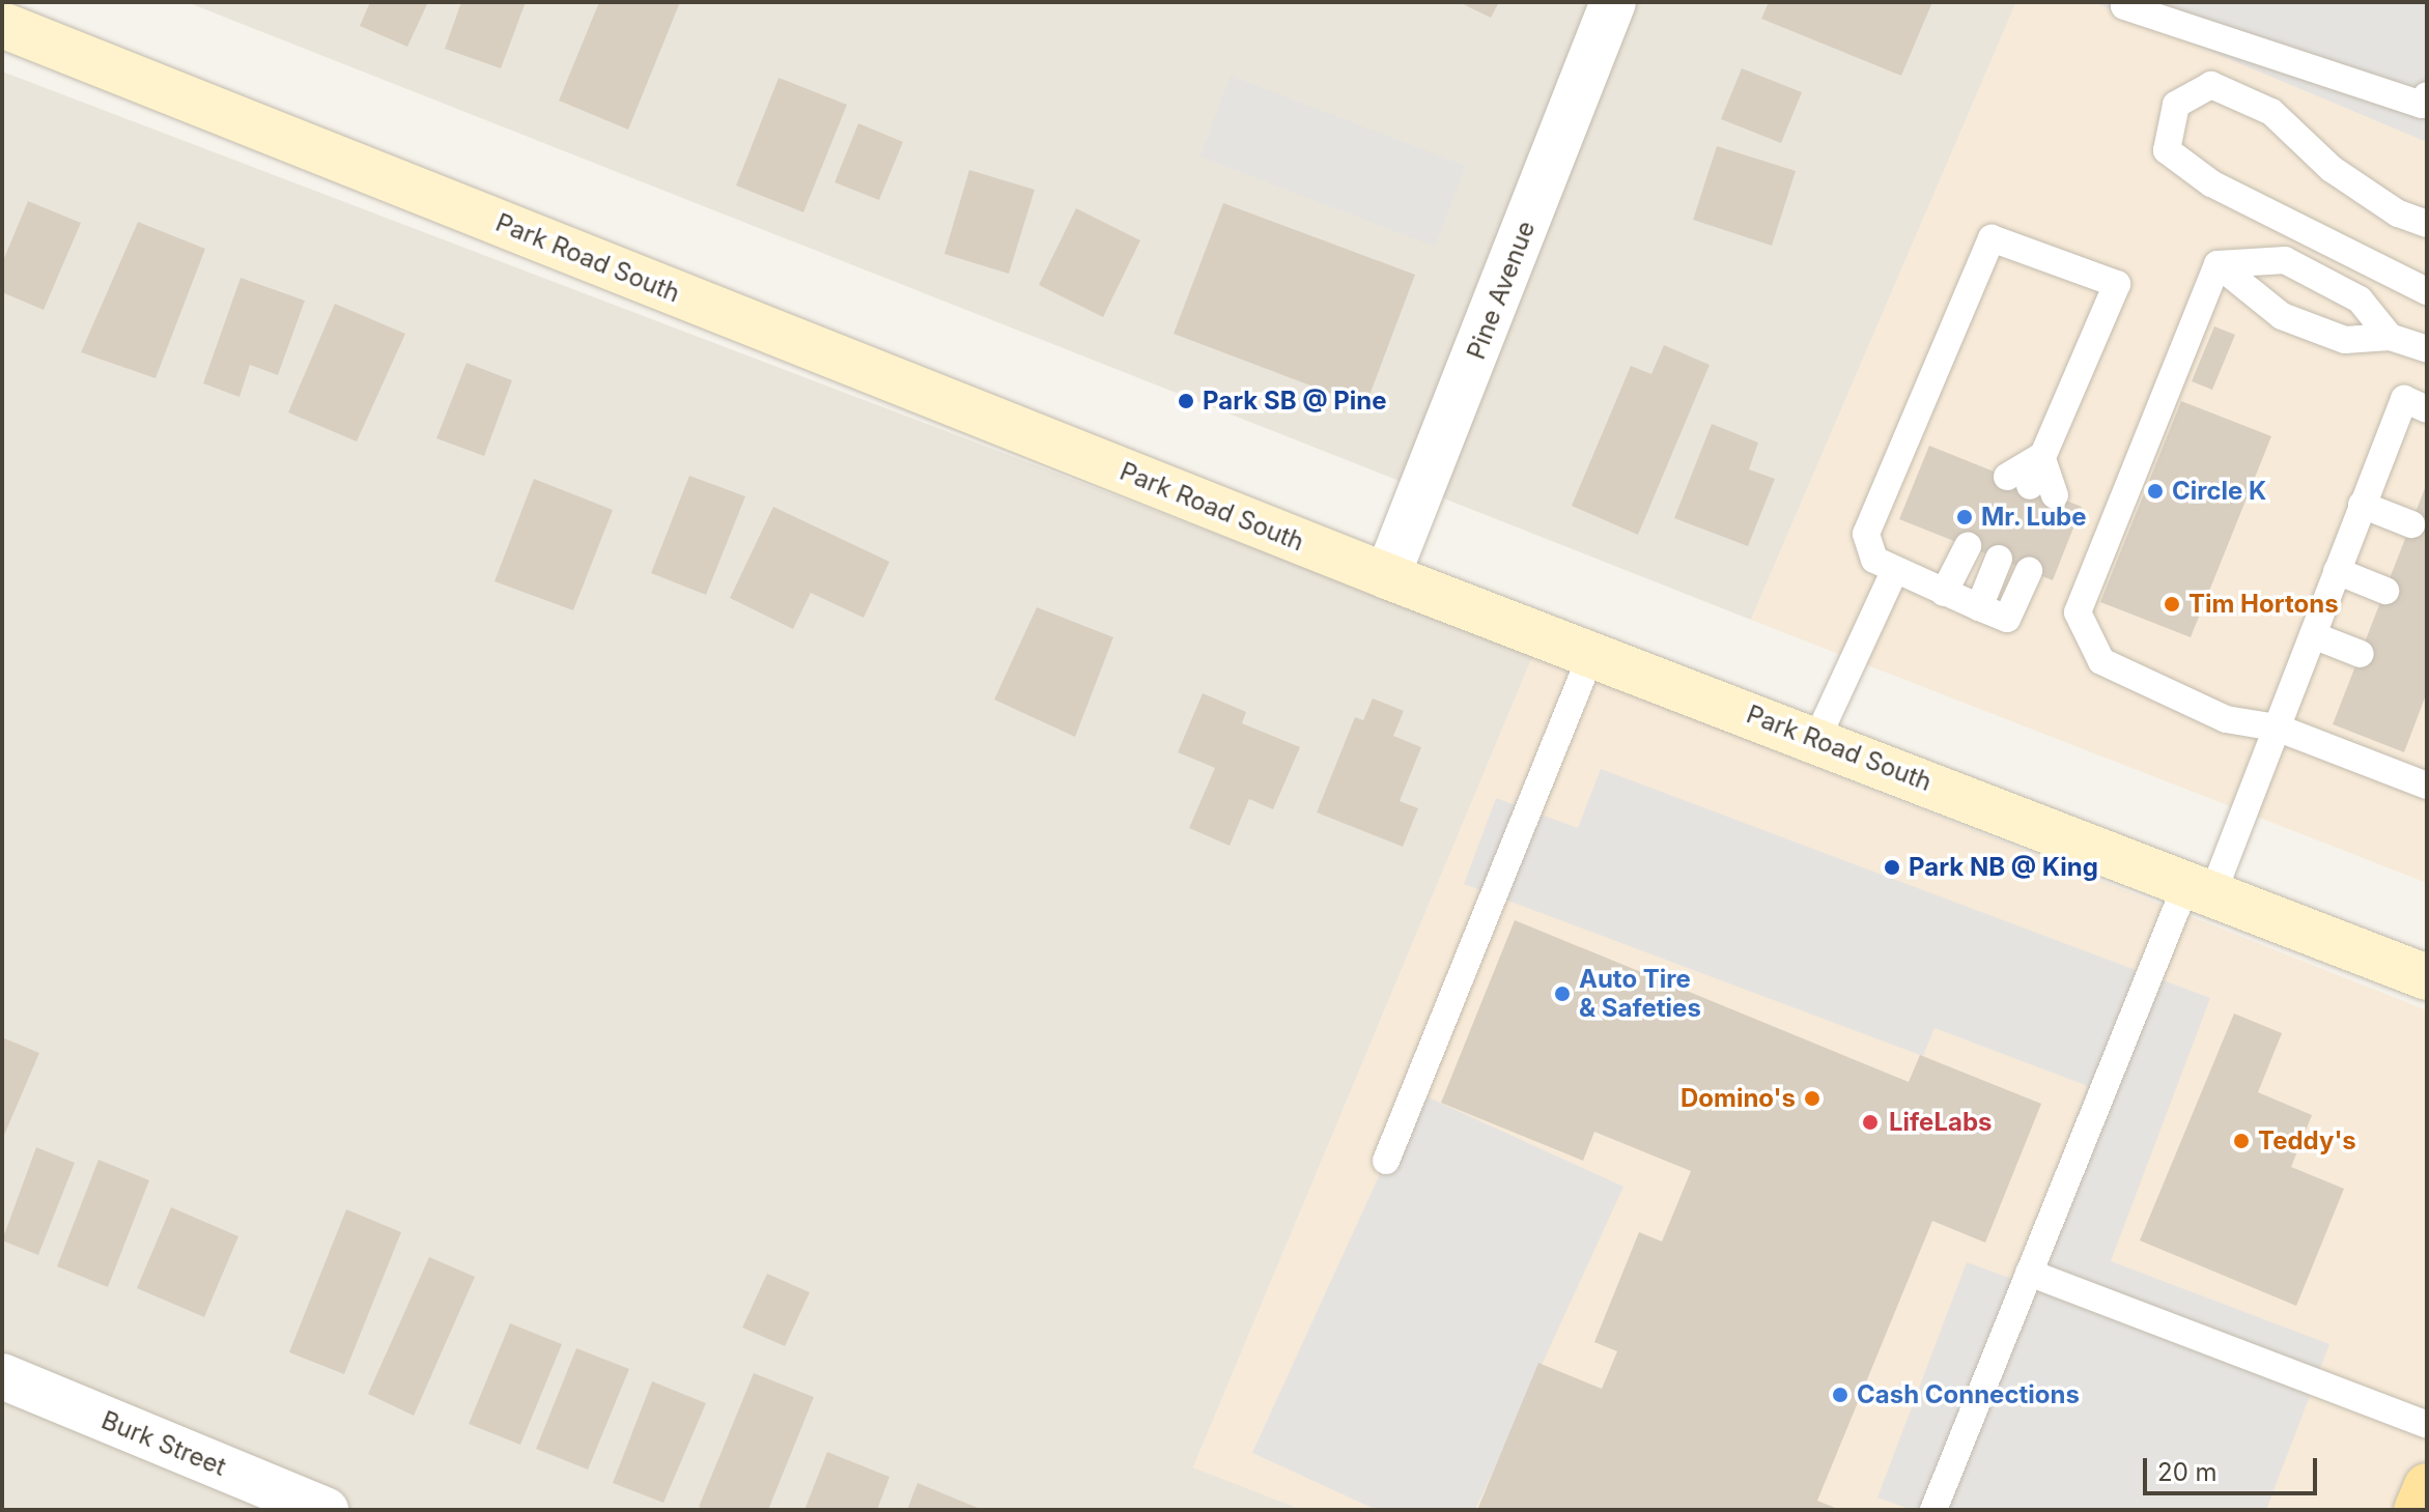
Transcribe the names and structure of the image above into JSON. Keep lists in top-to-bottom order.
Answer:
{
  "streets": {
    "main road": ["Park Road South"],
    "street": ["Pine Avenue", "Burk Street"]
  },
  "crossings": [
    ["Park Road South", "Pine Avenue"]
  ],
  "places": [
    "Park SB @ Pine",
    "Circle K",
    "Mr. Lube",
    "Tim Hortons",
    "Park NB @ King",
    "Auto Tire & Safeties",
    "Domino's",
    "LifeLabs",
    "Teddy's",
    "Cash Connections"
  ],
  "scale_bar": "20 m"
}
